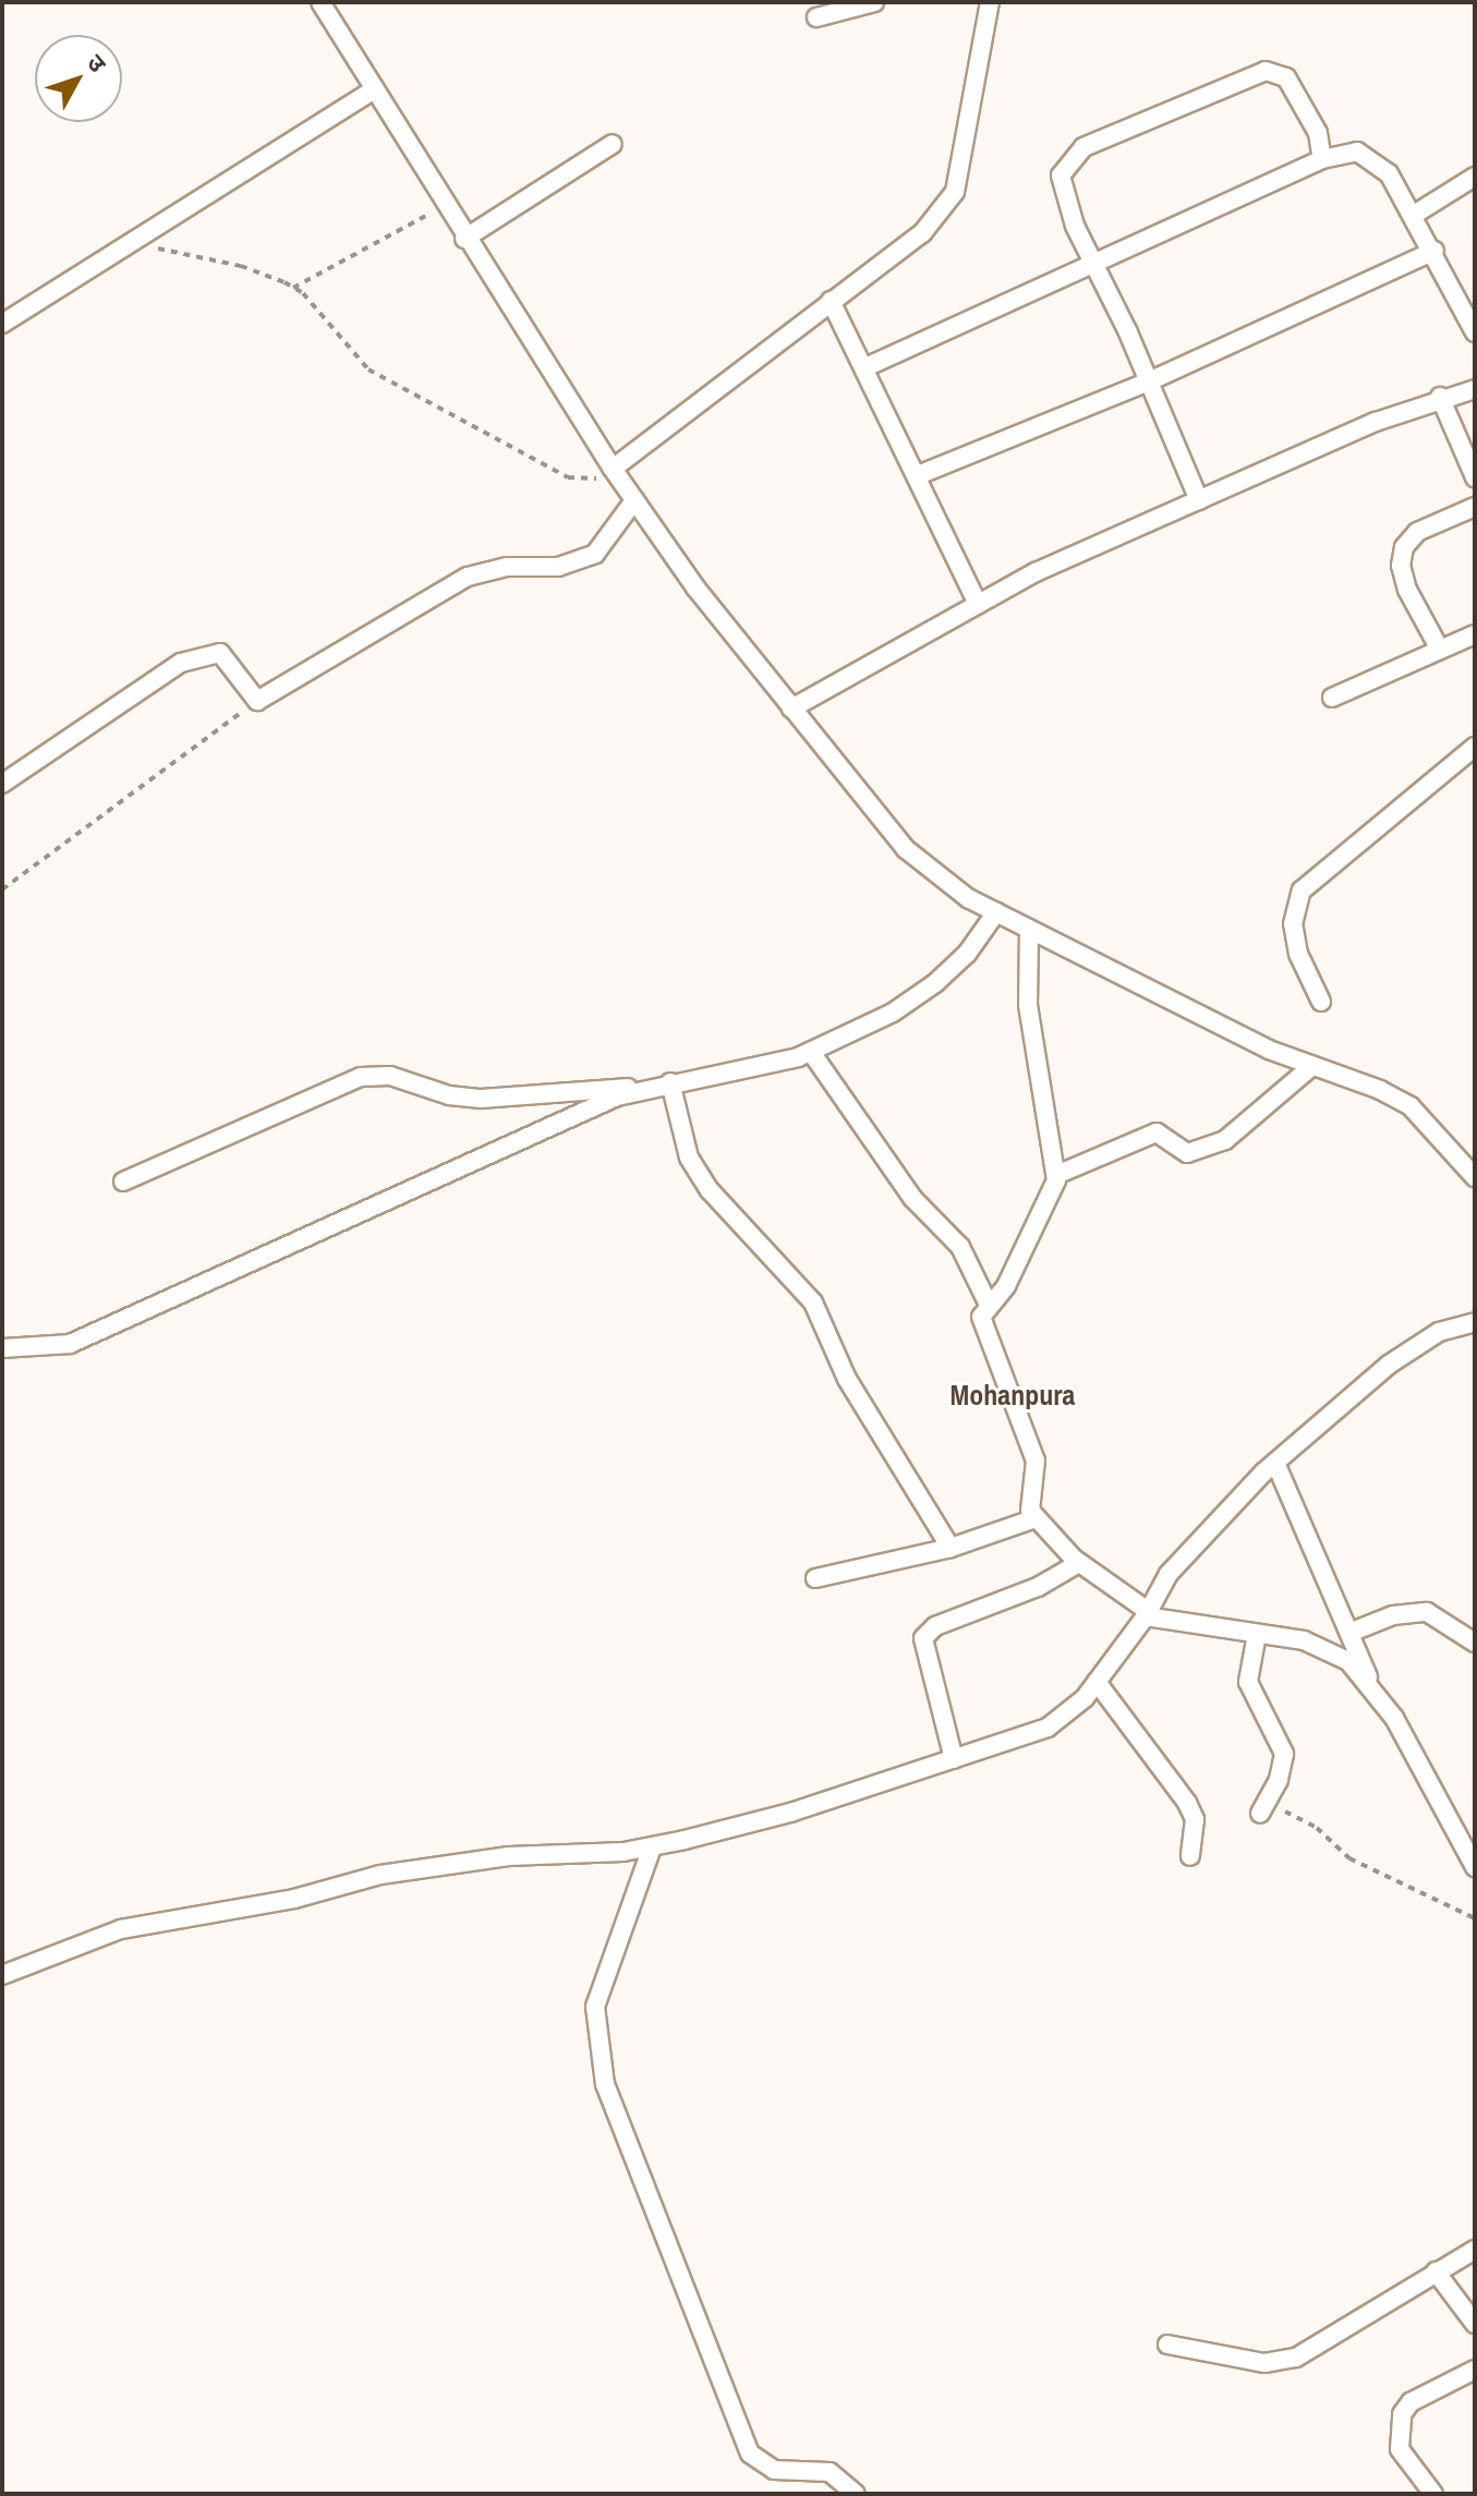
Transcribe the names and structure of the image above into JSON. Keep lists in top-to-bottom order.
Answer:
{
  "districts": ["Mohanpura"],
  "north": "top right"
}
